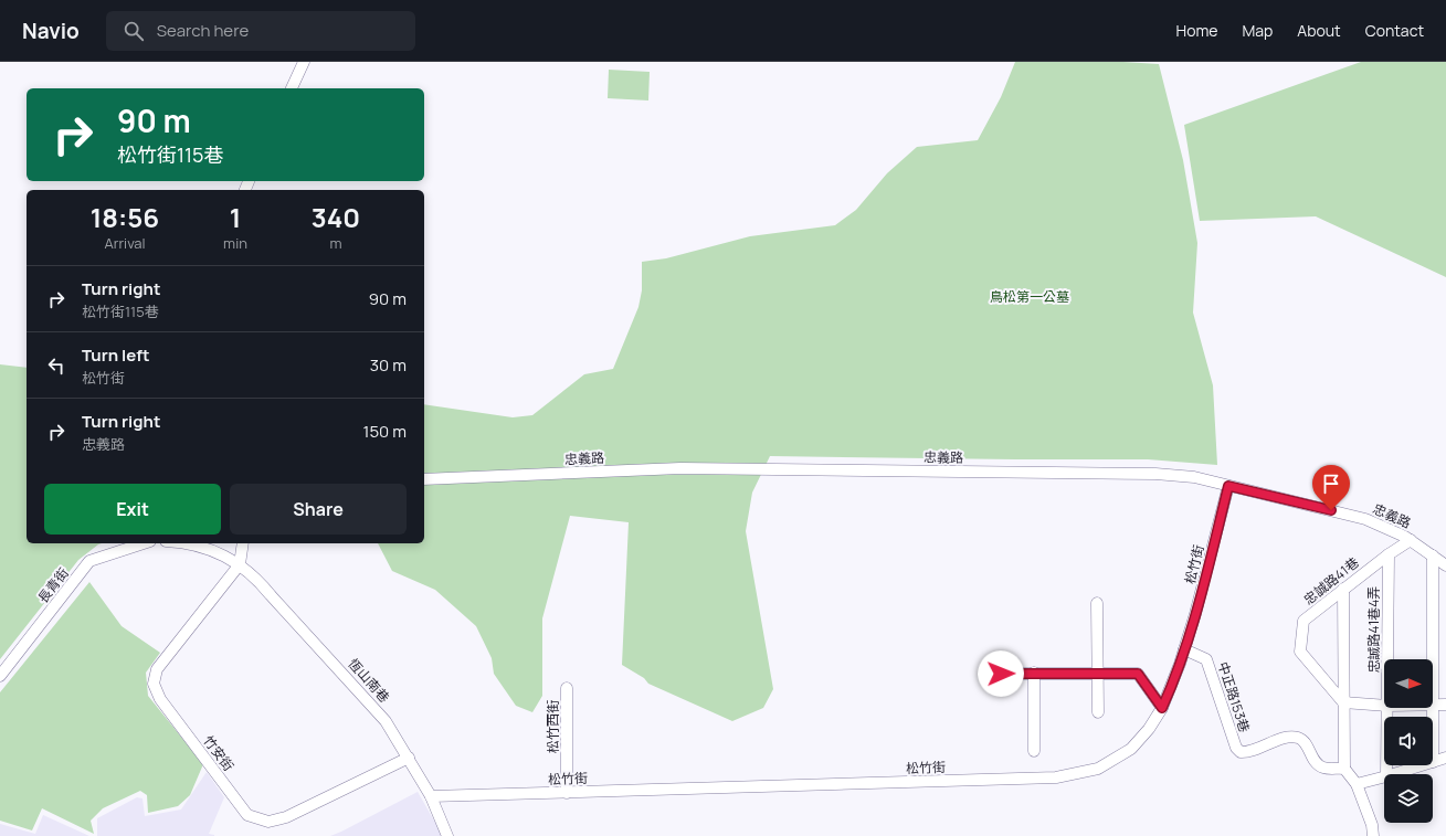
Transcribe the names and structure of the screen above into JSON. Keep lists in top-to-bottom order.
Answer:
{
  "streets": {
    "street": [
      "忠義路",
      "松竹街",
      "忠誠路41巷",
      "長青街",
      "忠誠路41巷4弄",
      "恆山南巷",
      "中正路153巷",
      "松竹西街",
      "竹安街"
    ]
  },
  "crossings": [
    ["忠義路", "松竹街"],
    ["忠義路", "忠誠路41巷"],
    ["松竹街", "恆山南巷"],
    ["松竹街", "中正路153巷"],
    ["松竹街", "松竹西街"],
    ["忠誠路41巷", "忠誠路41巷4弄"],
    ["恆山南巷", "竹安街"]
  ],
  "parks": ["鳥松第一公墓"],
  "north": "right",
  "page": {
    "header": "Navio",
    "search": "Search here",
    "nav": [
      "Home",
      "Map",
      "About",
      "Contact"
    ],
    "turn": ["90 m", "松竹街115巷"],
    "eta": [
      "18:56",
      "Arrival",
      "1",
      "min",
      "340",
      "m"
    ],
    "list": [
      {
        "name": "Turn right",
        "note": "松竹街115巷",
        "value": "90 m"
      },
      {
        "name": "Turn left",
        "note": "松竹街",
        "value": "30 m"
      },
      {
        "name": "Turn right",
        "note": "忠義路",
        "value": "150 m"
      }
    ],
    "buttons": ["Exit", "Share"]
  }
}
